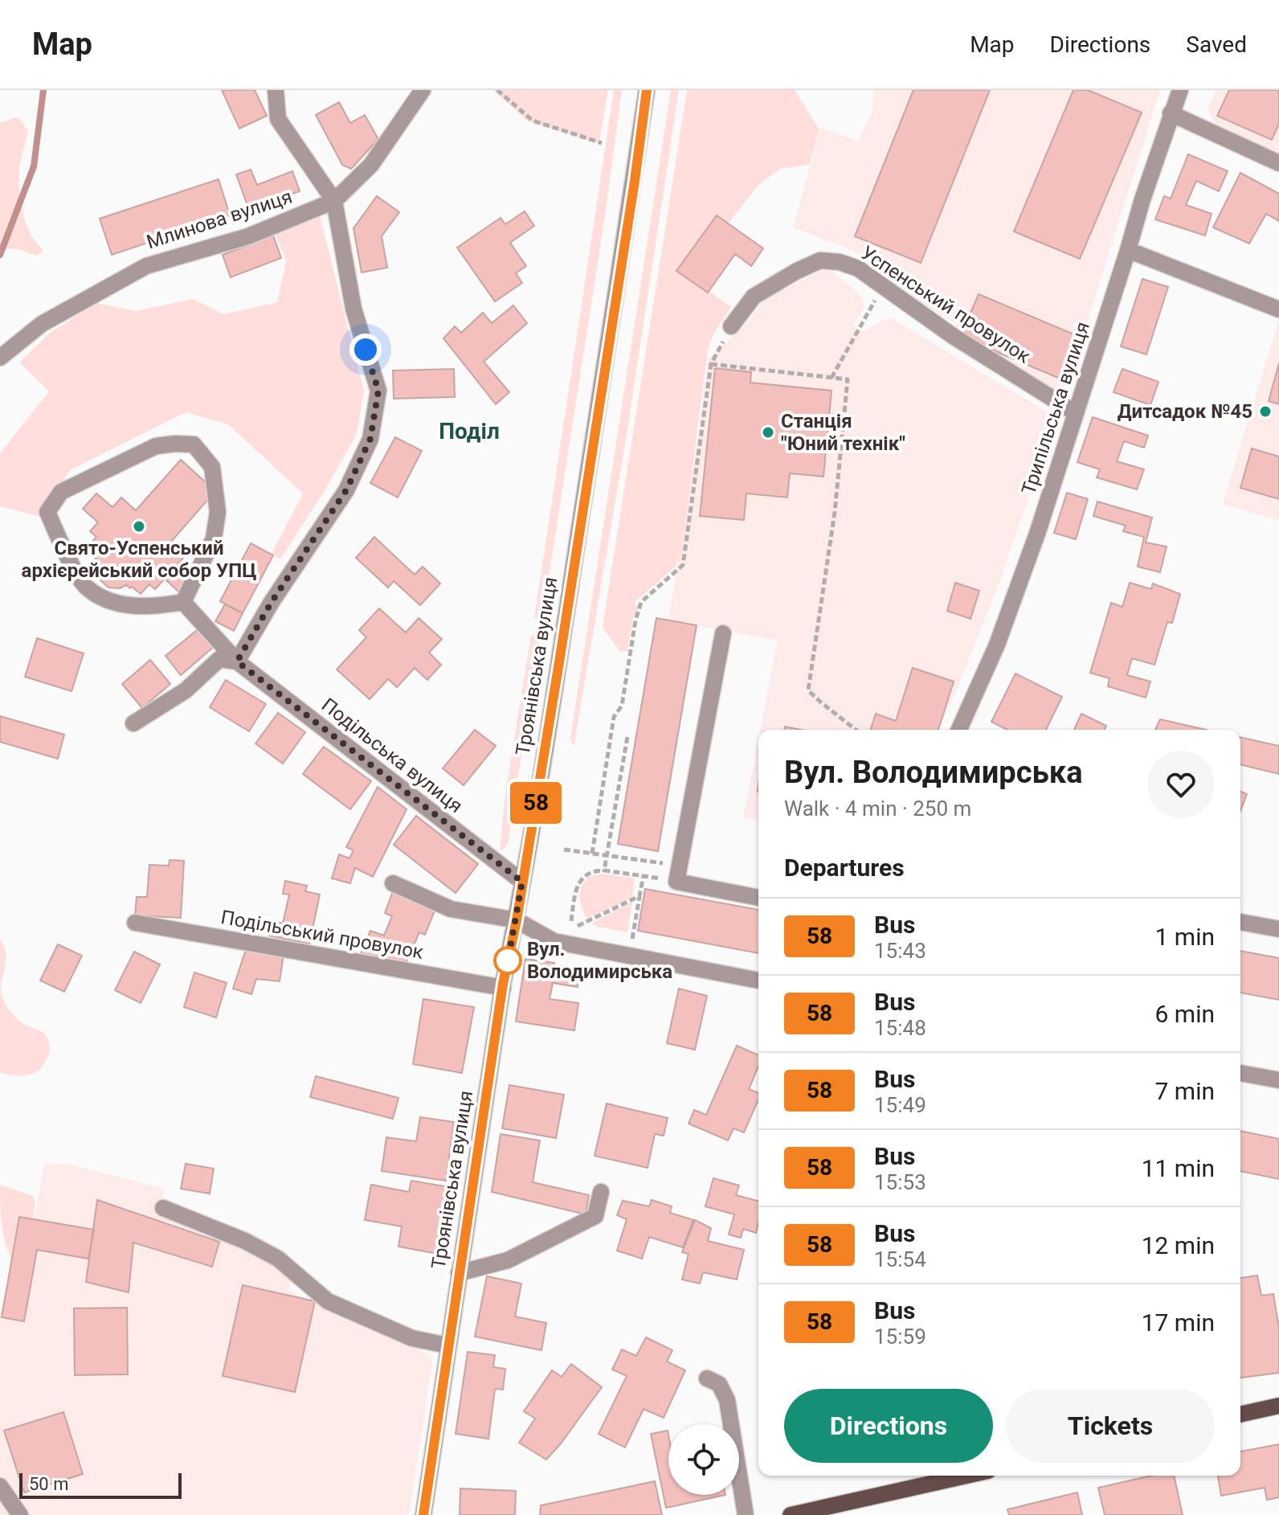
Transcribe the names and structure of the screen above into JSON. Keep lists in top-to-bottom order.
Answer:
{
  "streets": {
    "street": [
      "Млинова вулиця",
      "Успенський провулок",
      "Трипільська вулиця",
      "Троянівська вулиця",
      "Подільська вулиця",
      "Подільський провулок"
    ]
  },
  "crossings": [
    ["Успенський провулок", "Трипільська вулиця"],
    ["Троянівська вулиця", "Подільська вулиця"],
    ["Троянівська вулиця", "Подільський провулок"]
  ],
  "districts": ["Поділ"],
  "places": [
    "Дитсадок №45",
    "Станція \"Юний технік\"",
    "Свято-Успенський архієрейський собор УПЦ",
    "Вул. Володимирська"
  ],
  "lines": ["bus line 58"],
  "scale_bar": "50 m",
  "page": {
    "header": "Map",
    "nav": ["Map", "Directions", "Saved"],
    "on_map": "58",
    "heading": [
      ["Вул. Володимирська", "Walk · 4 min · 250 m"],
      "Departures"
    ],
    "list": [
      {
        "mark": "58",
        "name": "Bus",
        "note": "15:43",
        "value": "1 min"
      },
      {
        "mark": "58",
        "name": "Bus",
        "note": "15:48",
        "value": "6 min"
      },
      {
        "mark": "58",
        "name": "Bus",
        "note": "15:49",
        "value": "7 min"
      },
      {
        "mark": "58",
        "name": "Bus",
        "note": "15:53",
        "value": "11 min"
      },
      {
        "mark": "58",
        "name": "Bus",
        "note": "15:54",
        "value": "12 min"
      },
      {
        "mark": "58",
        "name": "Bus",
        "note": "15:59",
        "value": "17 min"
      }
    ],
    "buttons": ["Directions", "Tickets"],
    "scale": "50 m"
  }
}
